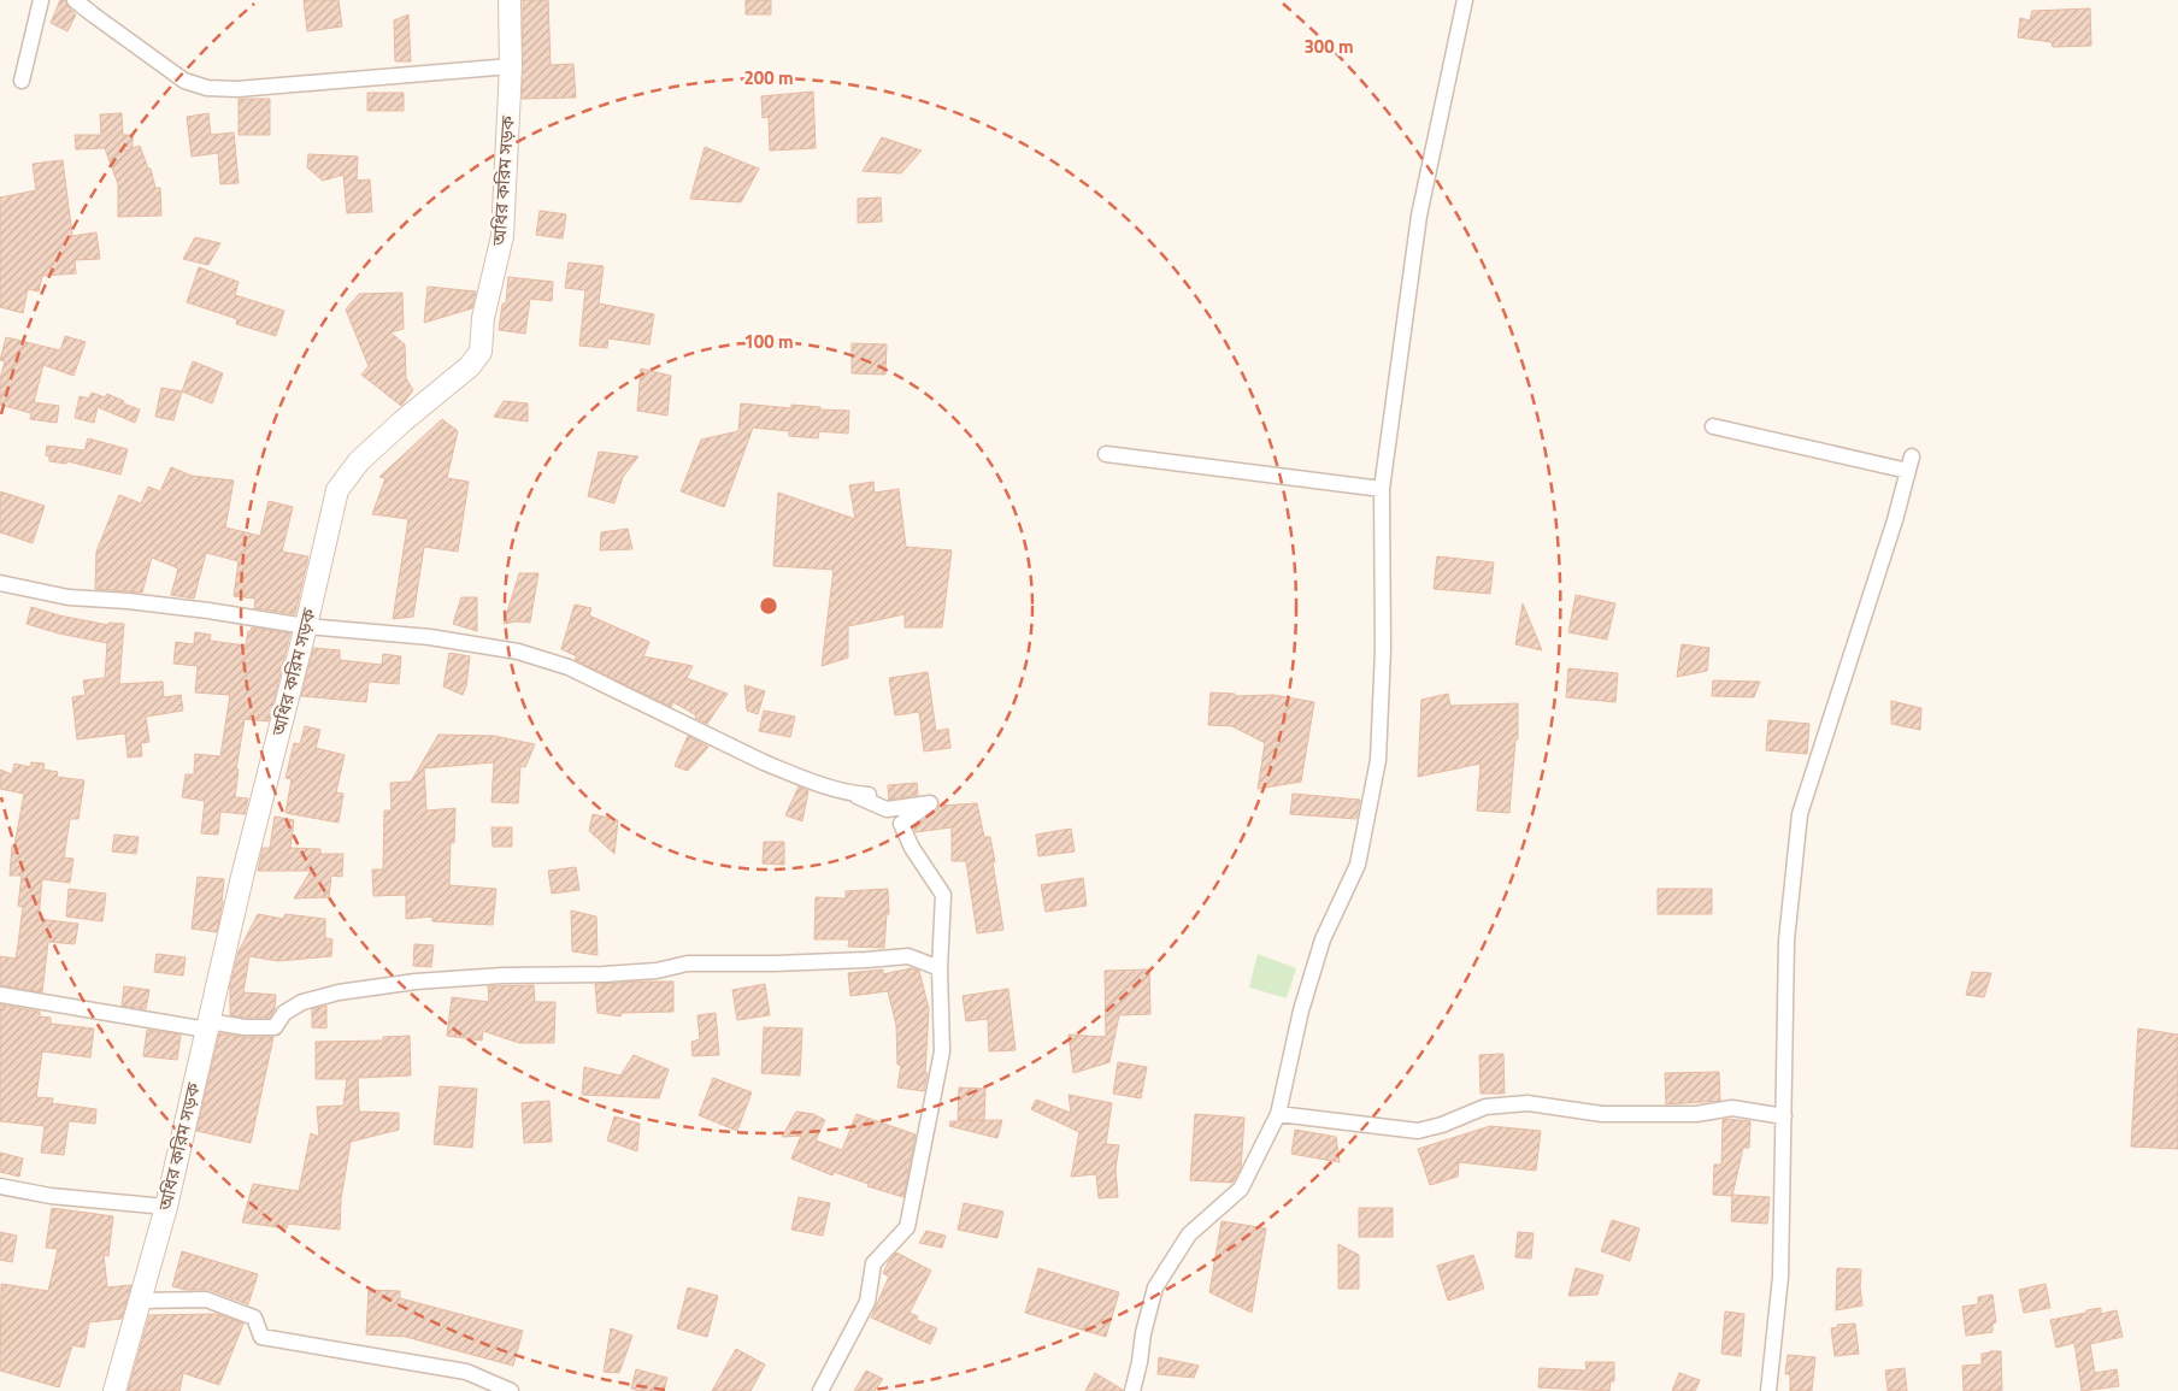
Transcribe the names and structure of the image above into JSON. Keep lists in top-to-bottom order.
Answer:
{
  "streets": {
    "main road": ["অধির করিম সড়ক"]
  },
  "rings": ["300 m", "200 m", "100 m"]
}
